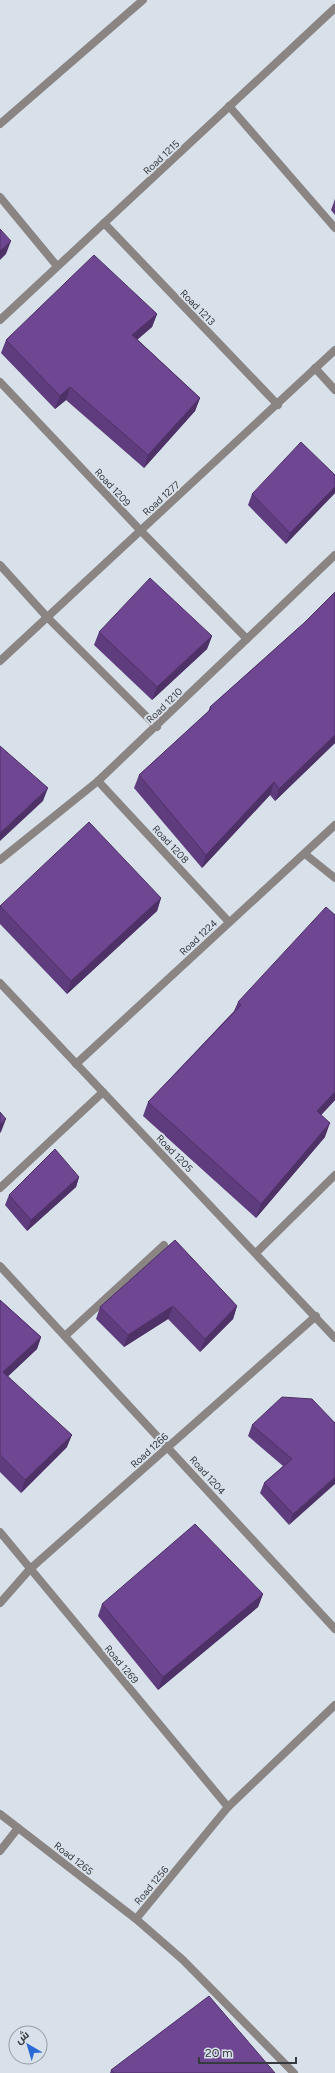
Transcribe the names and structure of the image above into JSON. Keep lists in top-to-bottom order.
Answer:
{
  "streets": {
    "street": [
      "Road 1215",
      "Road 1213",
      "Road 1209",
      "Road 1277",
      "Road 1210",
      "Road 1208",
      "Road 1224",
      "Road 1205",
      "Road 1266",
      "Road 1204",
      "Road 1269",
      "Road 1265",
      "Road 1256"
    ]
  },
  "crossings": [
    ["Road 1215", "Road 1213"],
    ["Road 1213", "Road 1277"],
    ["Road 1209", "Road 1277"],
    ["Road 1209", "Road 1210"],
    ["Road 1210", "Road 1208"],
    ["Road 1208", "Road 1224"],
    ["Road 1224", "Road 1205"],
    ["Road 1205", "Road 1266"],
    ["Road 1266", "Road 1204"],
    ["Road 1266", "Road 1269"],
    ["Road 1269", "Road 1256"],
    ["Road 1265", "Road 1256"]
  ],
  "scale_bar": "20 m",
  "north": "top left"
}
